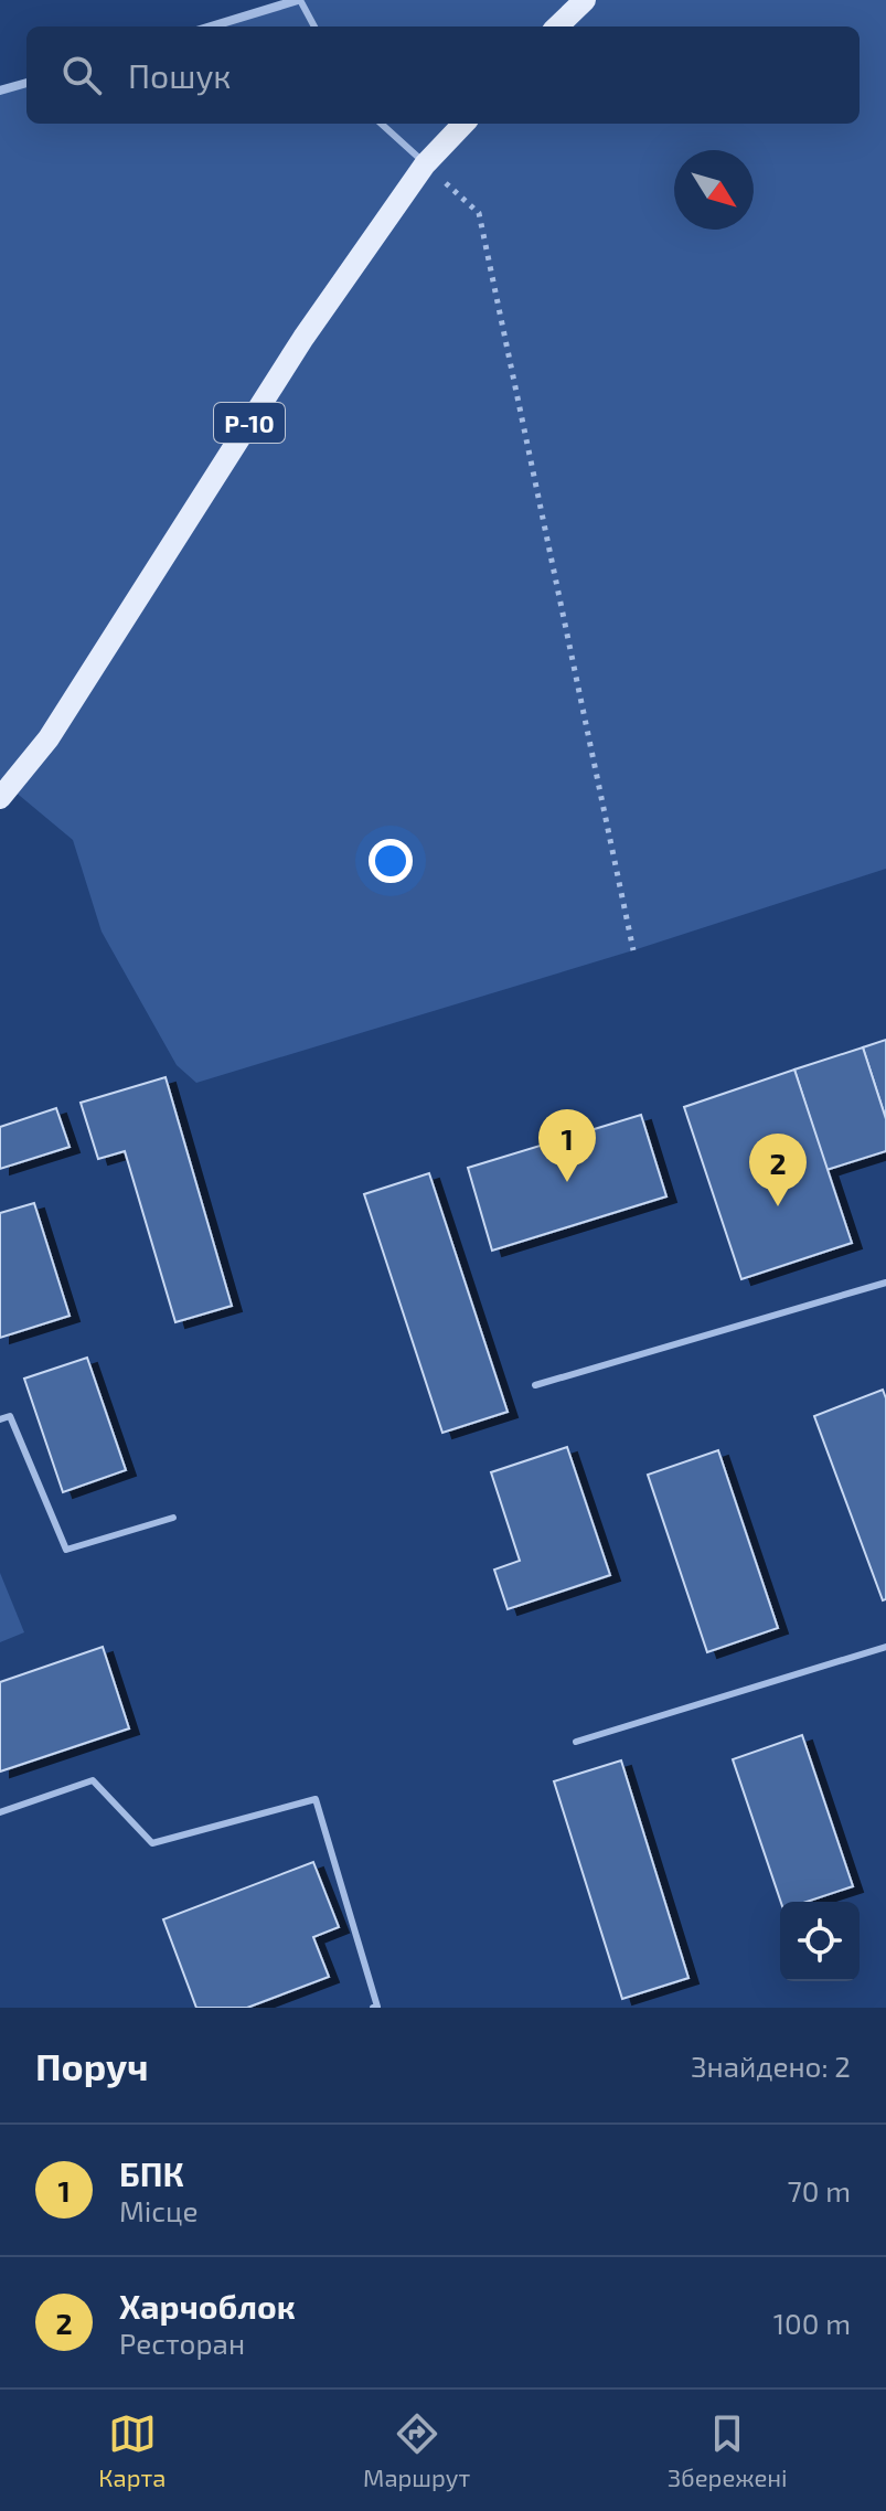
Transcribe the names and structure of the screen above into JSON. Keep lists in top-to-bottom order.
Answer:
{
  "streets": {
    "main road": ["Р-10"]
  },
  "north": "bottom right",
  "page": {
    "search": "Пошук",
    "pins": ["1", "2"],
    "heading": ["Поруч", "Знайдено: 2"],
    "list": [
      {
        "mark": "1",
        "name": "БПК",
        "note": "Місце",
        "value": "70 m"
      },
      {
        "mark": "2",
        "name": "Харчоблок",
        "note": "Ресторан",
        "value": "100 m"
      }
    ],
    "nav": ["Карта", "Маршрут", "Збережені"]
  }
}
